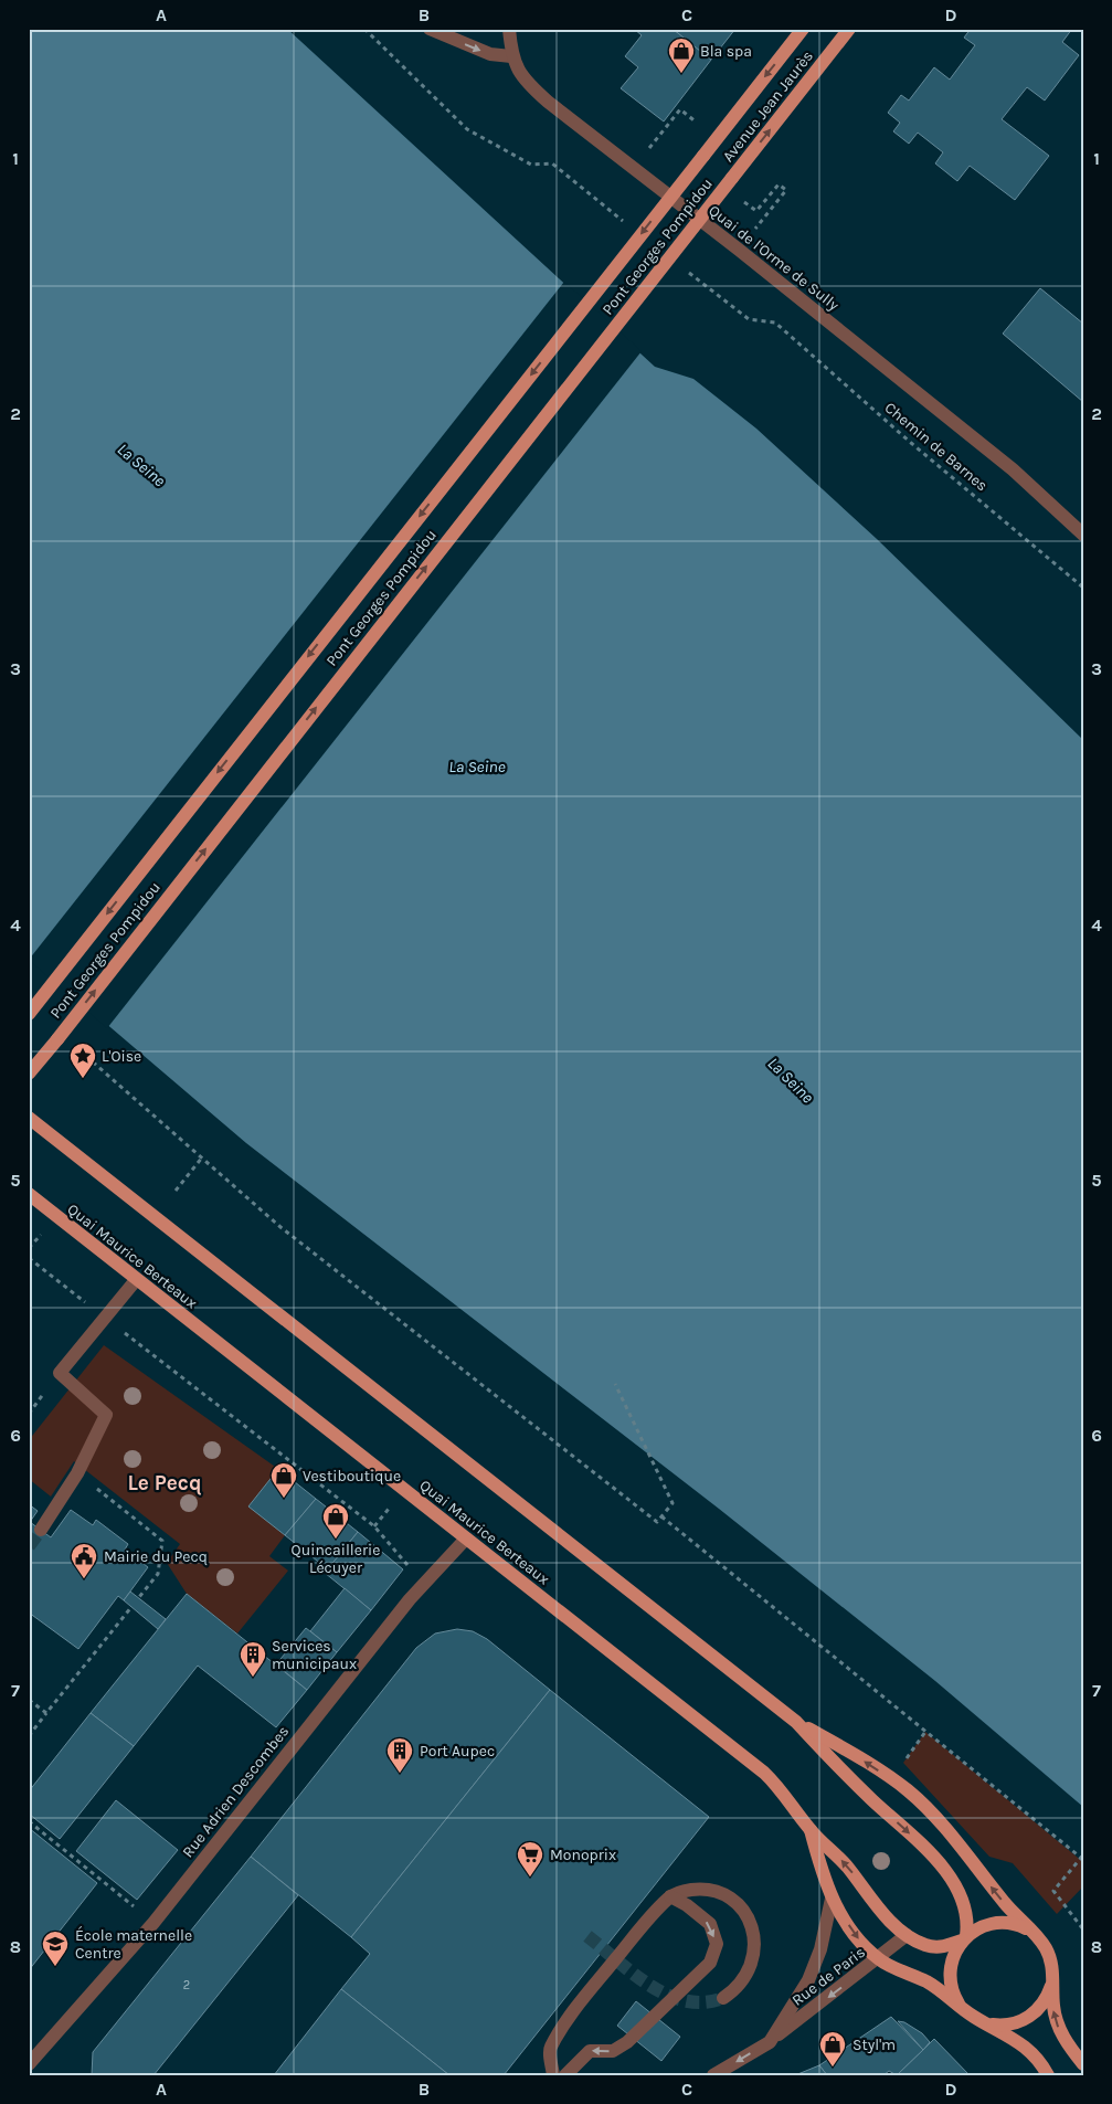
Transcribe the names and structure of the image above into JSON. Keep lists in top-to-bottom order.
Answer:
{
  "streets": {
    "main road": ["Avenue Jean Jaurès", "Pont Georges Pompidou", "Quai Maurice Berteaux"],
    "street": ["Quai de l'Orme de Sully", "Rue Adrien Descombes", "Rue de Paris"],
    "path": ["Chemin de Barnes"]
  },
  "crossings": [
    ["Avenue Jean Jaurès", "Pont Georges Pompidou"],
    ["Quai Maurice Berteaux", "Rue Adrien Descombes"]
  ],
  "one_way": ["Rue de Paris"],
  "districts": ["Le Pecq"],
  "water": ["La Seine"],
  "places": {
    "shop": [
      "Bla spa",
      "Vestiboutique",
      "Quincaillerie Lécuyer",
      "Styl'm"
    ],
    "place": ["L'Oise"],
    "public building": ["Mairie du Pecq"],
    "building": ["Services municipaux", "Port Aupec"],
    "supermarket": ["Monoprix"],
    "school or university": ["École maternelle Centre"]
  },
  "house_numbers": ["2"],
  "grid": {
    "columns": [
      "A",
      "B",
      "C",
      "D"
    ],
    "rows": [
      "1",
      "2",
      "3",
      "4",
      "5",
      "6",
      "7",
      "8"
    ]
  }
}
